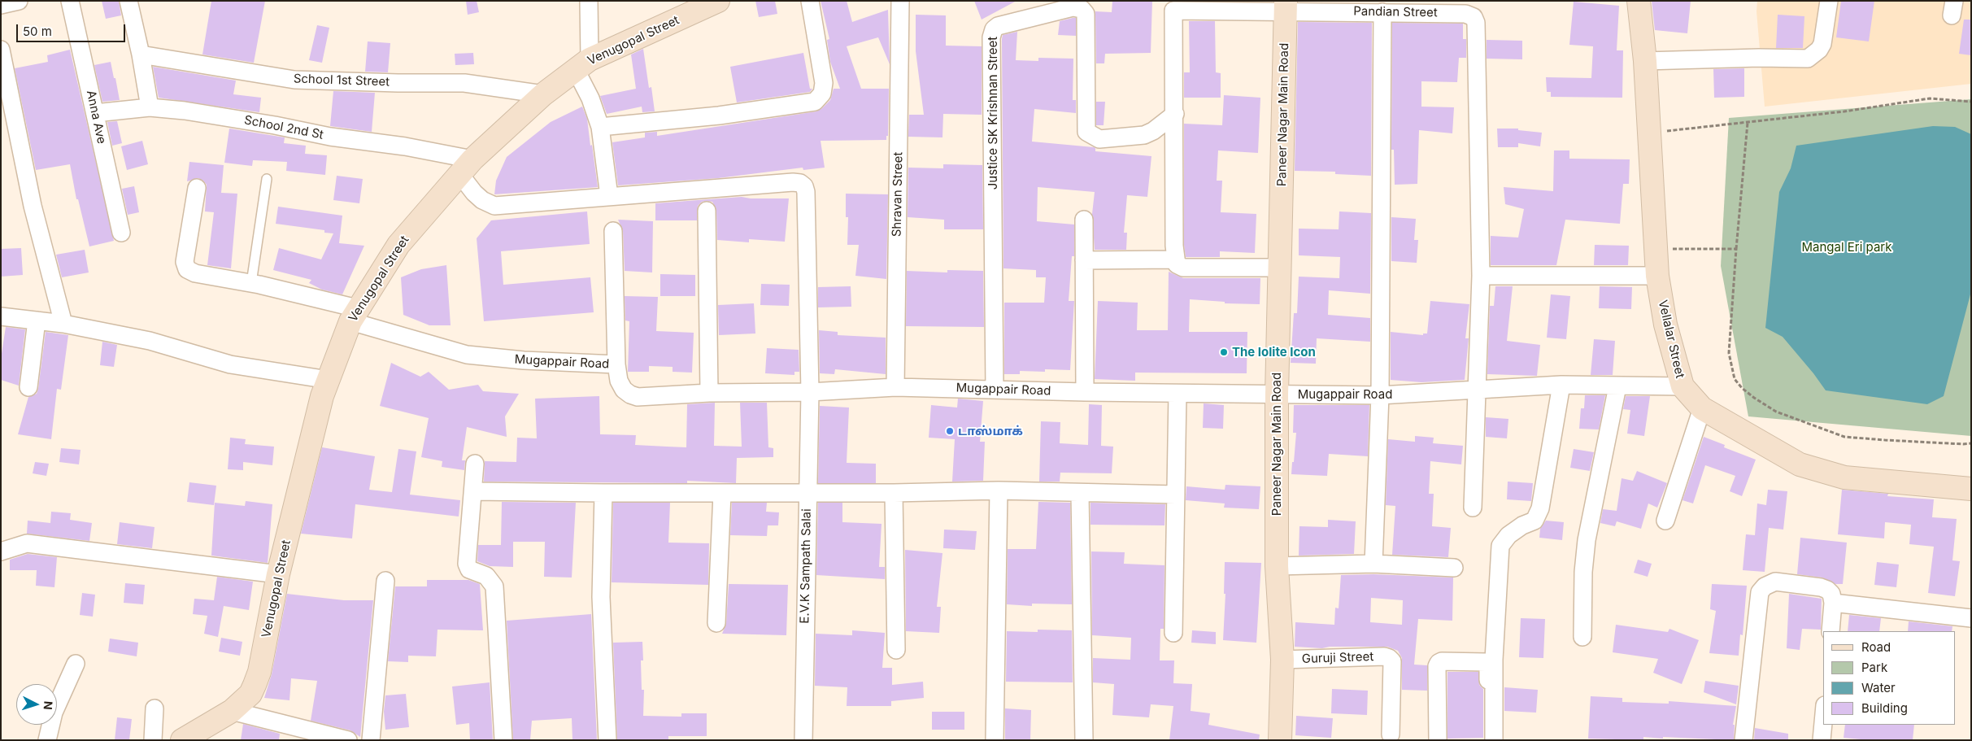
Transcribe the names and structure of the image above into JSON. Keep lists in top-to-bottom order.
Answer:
{
  "streets": {
    "street": [
      "Pandian Street",
      "Venugopal Street",
      "School 1st Street",
      "Justice SK Krishnan Street",
      "Paneer Nagar Main Road",
      "Anna Ave",
      "School 2nd St",
      "Shravan Street",
      "Vellalar Street",
      "Mugappair Road",
      "E.V.K Sampath Salai",
      "Guruji Street"
    ]
  },
  "crossings": [
    ["Pandian Street", "Paneer Nagar Main Road"],
    ["Venugopal Street", "School 1st Street"],
    ["Venugopal Street", "School 2nd St"],
    ["Venugopal Street", "Mugappair Road"],
    ["Justice SK Krishnan Street", "Mugappair Road"],
    ["Paneer Nagar Main Road", "Mugappair Road"],
    ["Paneer Nagar Main Road", "Guruji Street"],
    ["Anna Ave", "School 2nd St"],
    ["Shravan Street", "Mugappair Road"],
    ["Vellalar Street", "Mugappair Road"],
    ["Mugappair Road", "E.V.K Sampath Salai"]
  ],
  "parks": ["Mangal Eri park"],
  "places": ["The Iolite Icon", "டாஸ்மாக்"],
  "legend": [
    "Road",
    "Park",
    "Water",
    "Building"
  ],
  "scale_bar": "50 m",
  "north": "right"
}
